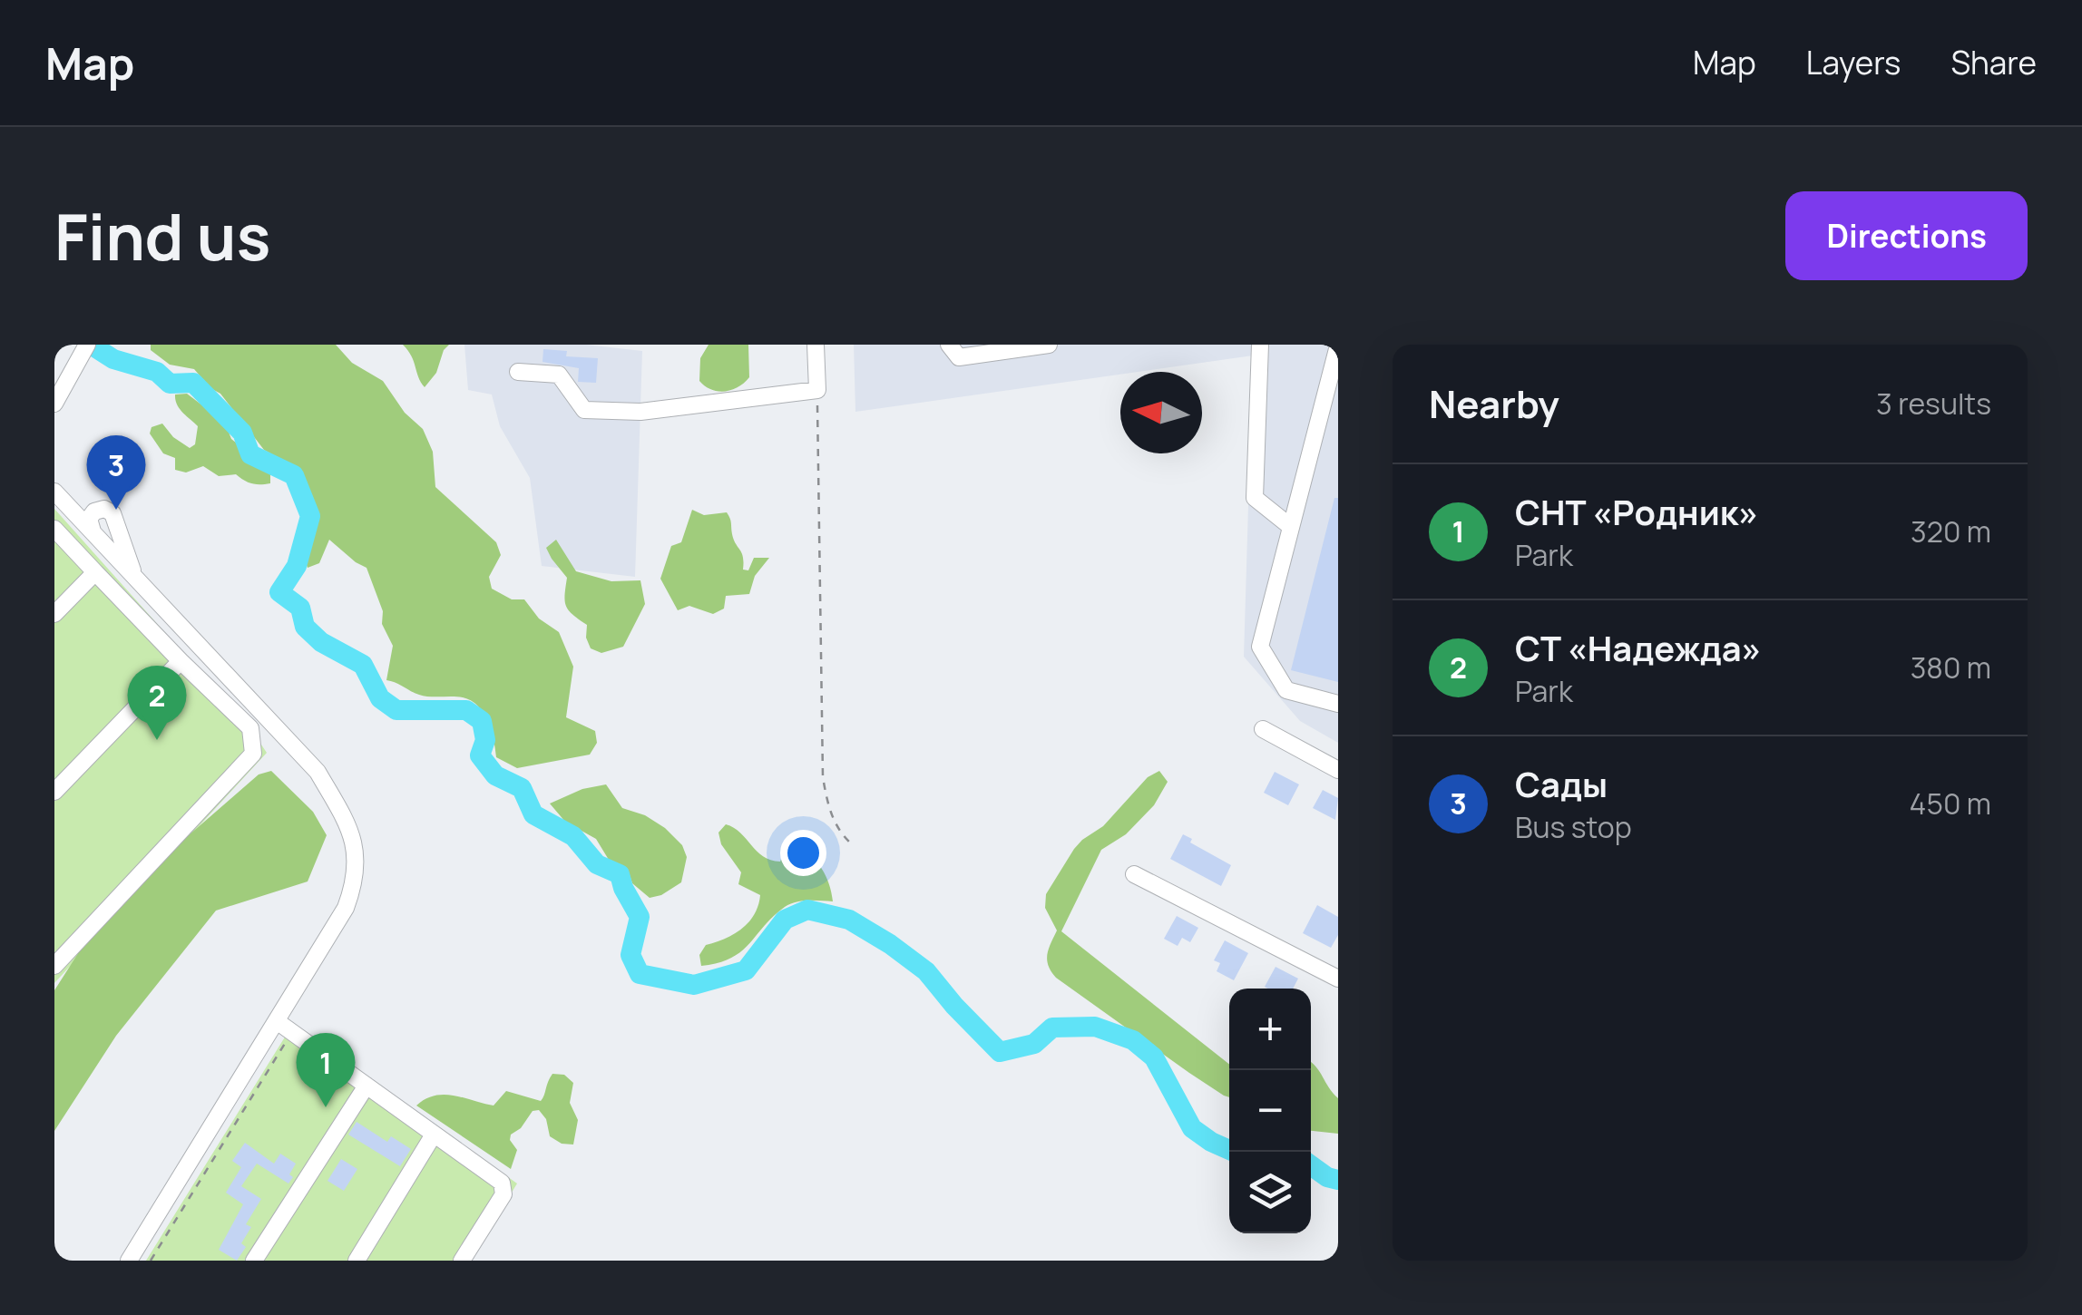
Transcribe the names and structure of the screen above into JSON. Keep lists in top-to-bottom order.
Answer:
{
  "north": "left",
  "page": {
    "header": "Map",
    "nav": ["Map", "Layers", "Share"],
    "buttons": "Directions",
    "title": "Find us",
    "heading": ["Nearby", "3 results"],
    "pins": ["3", "2", "1"],
    "list": [
      {
        "mark": "1",
        "name": "СНТ «Родник»",
        "note": "Park",
        "value": "320 m"
      },
      {
        "mark": "2",
        "name": "СТ «Надежда»",
        "note": "Park",
        "value": "380 m"
      },
      {
        "mark": "3",
        "name": "Сады",
        "note": "Bus stop",
        "value": "450 m"
      }
    ],
    "map_buttons": ["+", "−"]
  }
}
